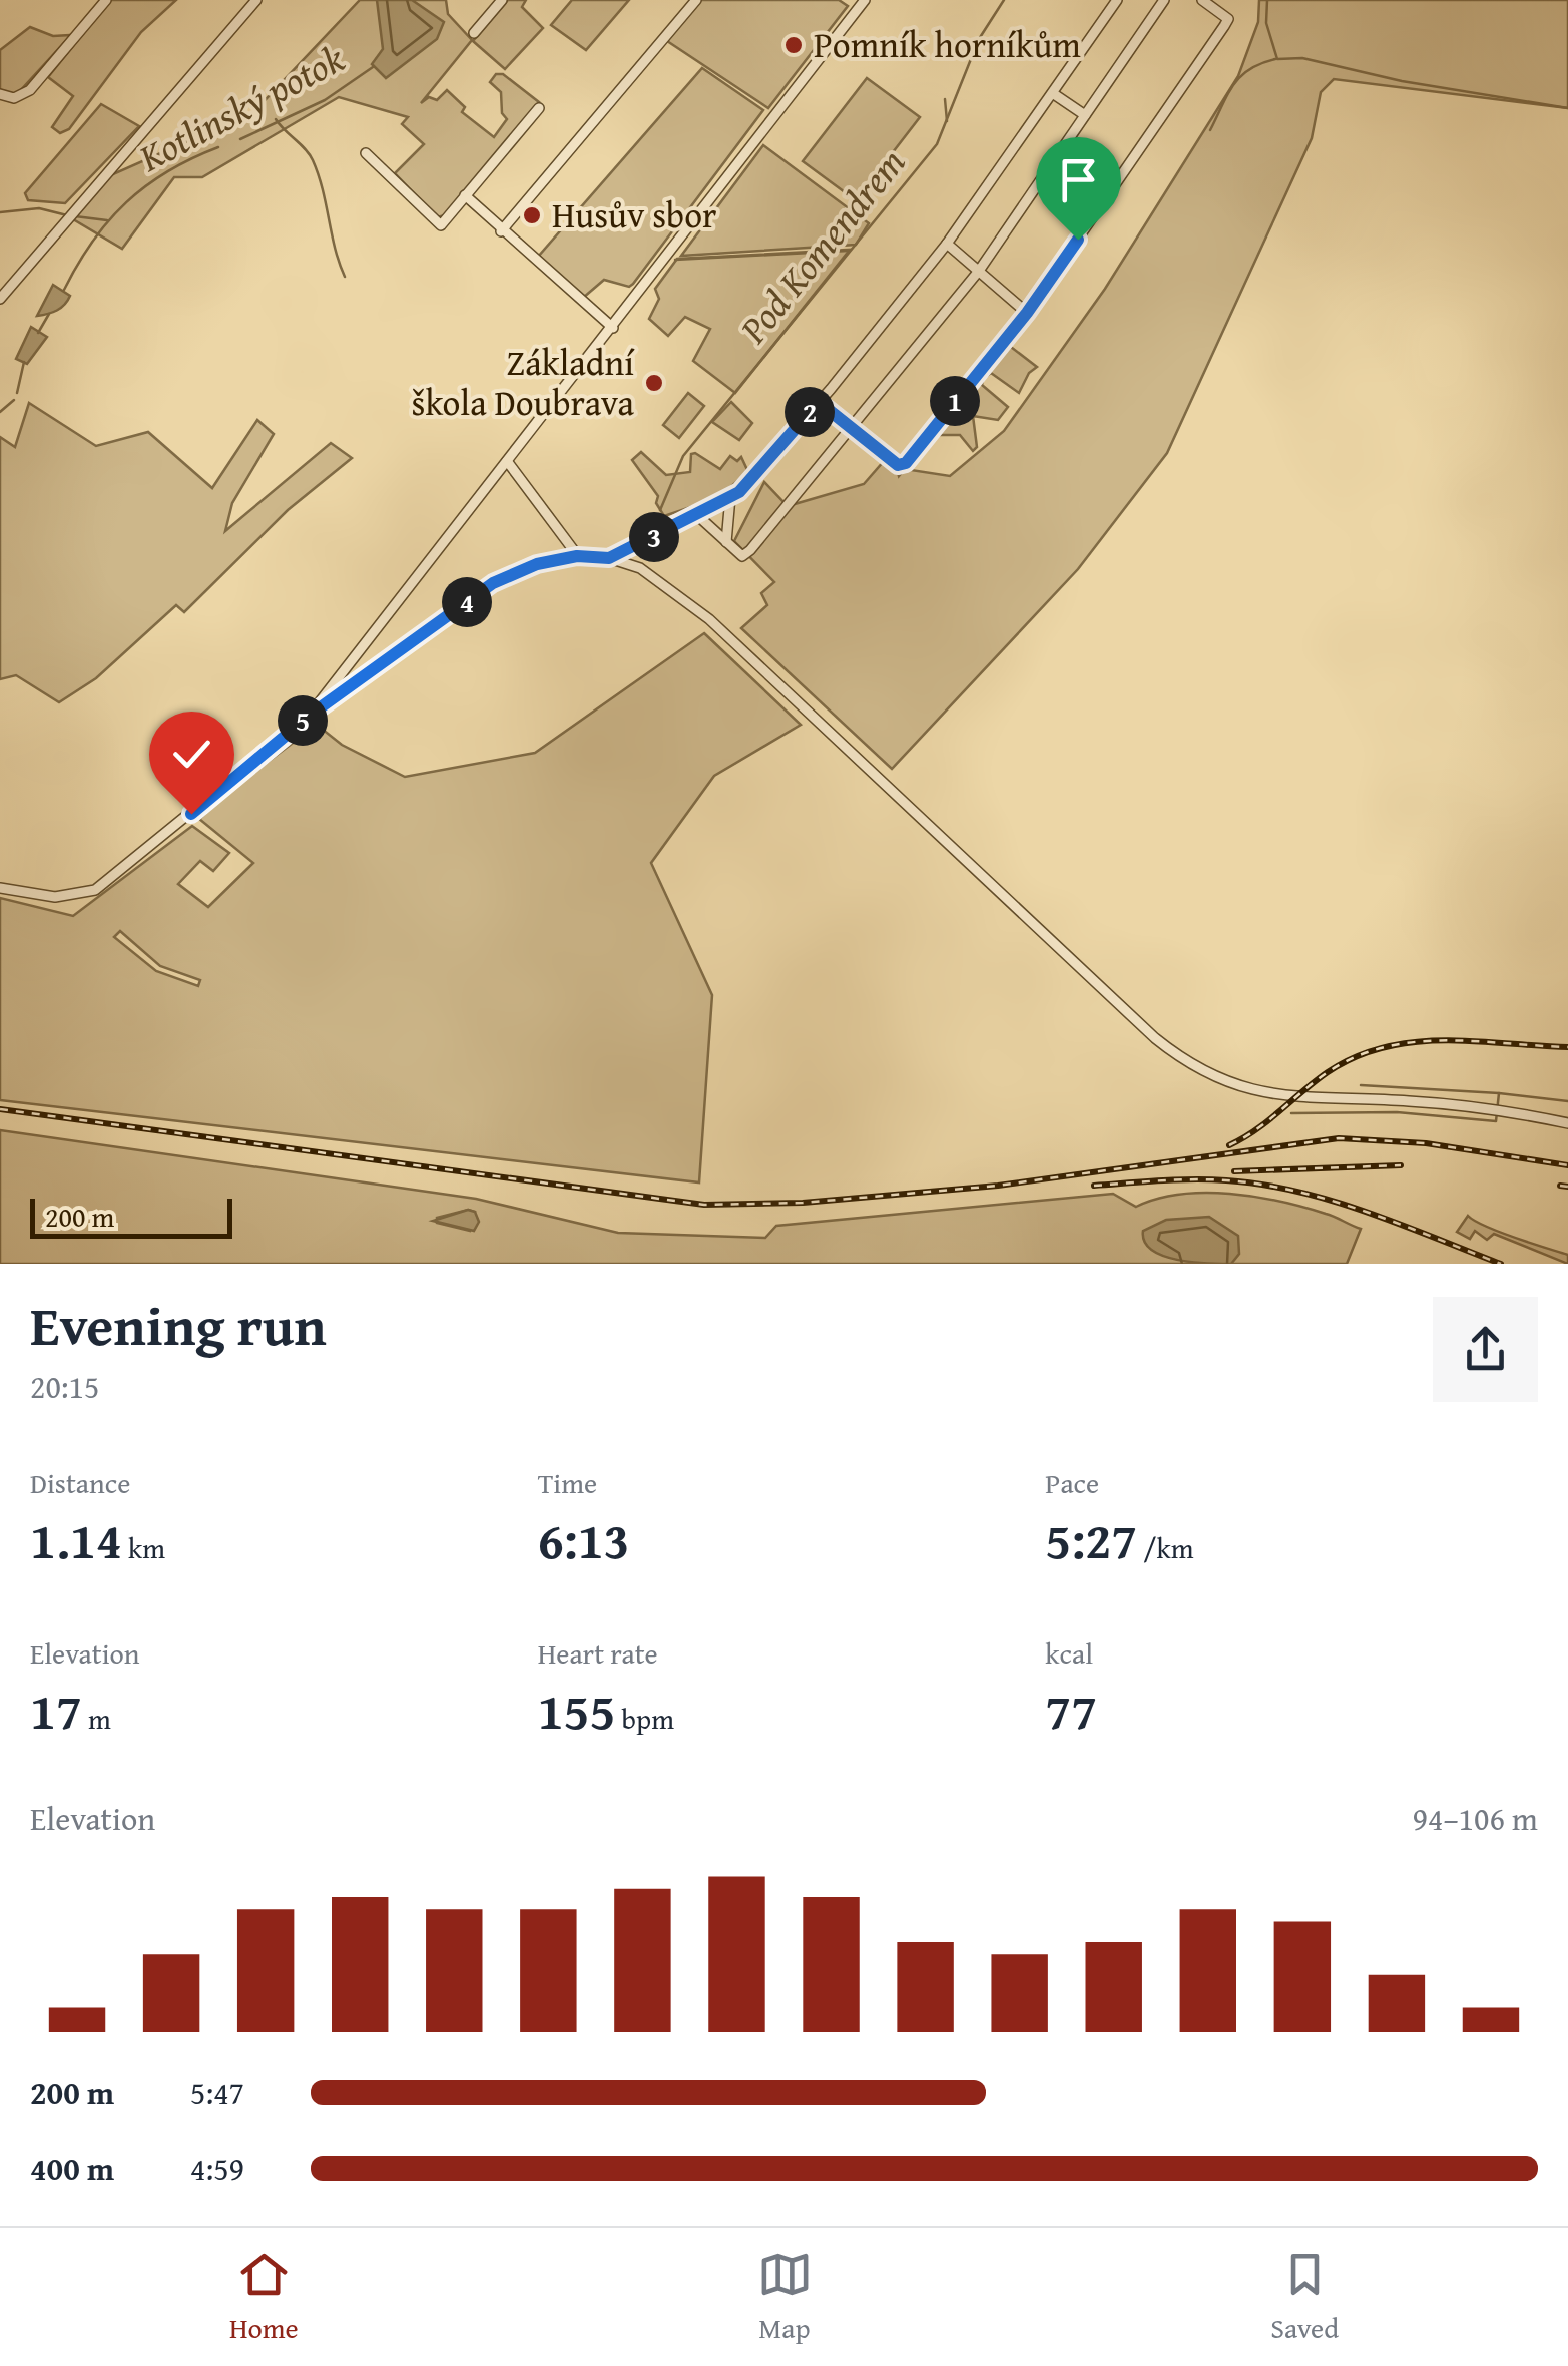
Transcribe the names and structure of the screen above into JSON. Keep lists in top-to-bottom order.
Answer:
{
  "water": ["Kotlinský potok", "Pod Komendrem"],
  "places": ["Pomník horníkům", "Husův sbor", "Základní škola Doubrava"],
  "scale_bar": "200 m",
  "page": {
    "pins": [
      "1",
      "2",
      "3",
      "4",
      "5"
    ],
    "scale": "200 m",
    "heading": ["Evening run", "20:15"],
    "stats": [
      ["Distance", "1.14 km"],
      ["Time", "6:13"],
      ["Pace", "5:27 /km"],
      ["Elevation", "17 m"],
      ["Heart rate", "155 bpm"],
      ["kcal", "77"]
    ],
    "chart": ["Elevation", "94–106 m"],
    "list": [
      {
        "name": "200 m",
        "note": "5:47"
      },
      {
        "name": "400 m",
        "note": "4:59"
      }
    ],
    "tabs": ["Home", "Map", "Saved"]
  }
}
